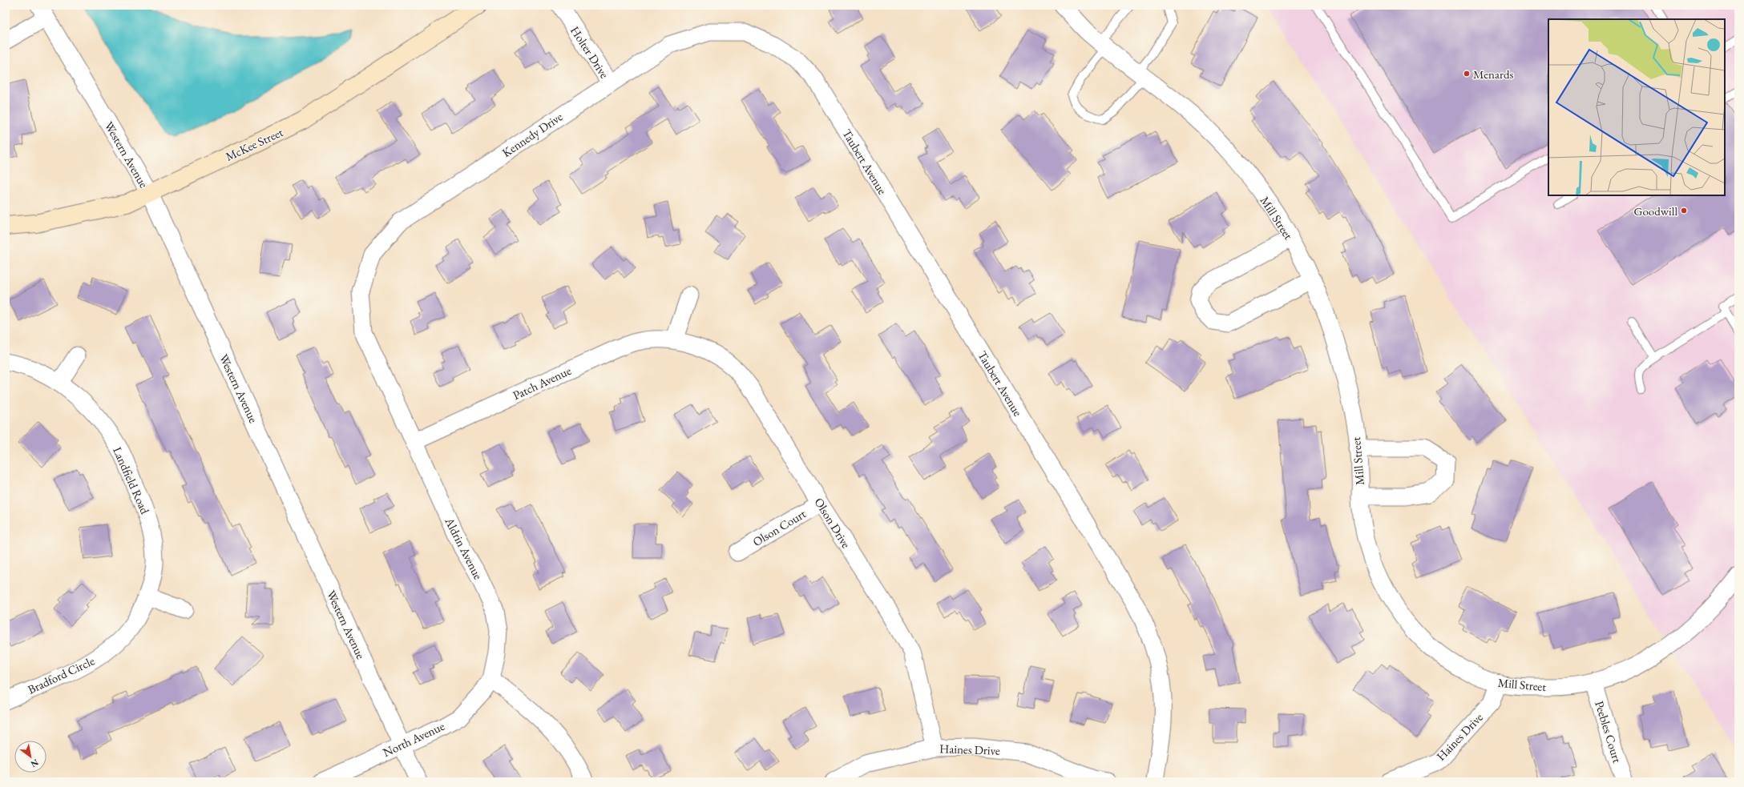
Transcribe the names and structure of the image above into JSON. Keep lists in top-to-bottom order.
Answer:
{
  "streets": {
    "street": [
      "Holter Drive",
      "Kennedy Drive",
      "McKee Street",
      "Western Avenue",
      "Taubert Avenue",
      "Mill Street",
      "Patch Avenue",
      "Landfield Road",
      "Olson Drive",
      "Olson Court",
      "Aldrin Avenue",
      "Bradford Circle",
      "Peebles Court",
      "Haines Drive",
      "North Avenue"
    ]
  },
  "crossings": [
    ["Holter Drive", "Kennedy Drive"],
    ["Kennedy Drive", "Taubert Avenue"],
    ["Kennedy Drive", "Aldrin Avenue"],
    ["McKee Street", "Western Avenue"],
    ["Western Avenue", "North Avenue"],
    ["Mill Street", "Peebles Court"],
    ["Mill Street", "Haines Drive"],
    ["Patch Avenue", "Olson Drive"],
    ["Patch Avenue", "Aldrin Avenue"],
    ["Landfield Road", "Bradford Circle"],
    ["Olson Drive", "Olson Court"],
    ["Olson Drive", "Haines Drive"],
    ["Aldrin Avenue", "North Avenue"]
  ],
  "places": ["Menards", "Goodwill"],
  "north": "bottom right"
}
